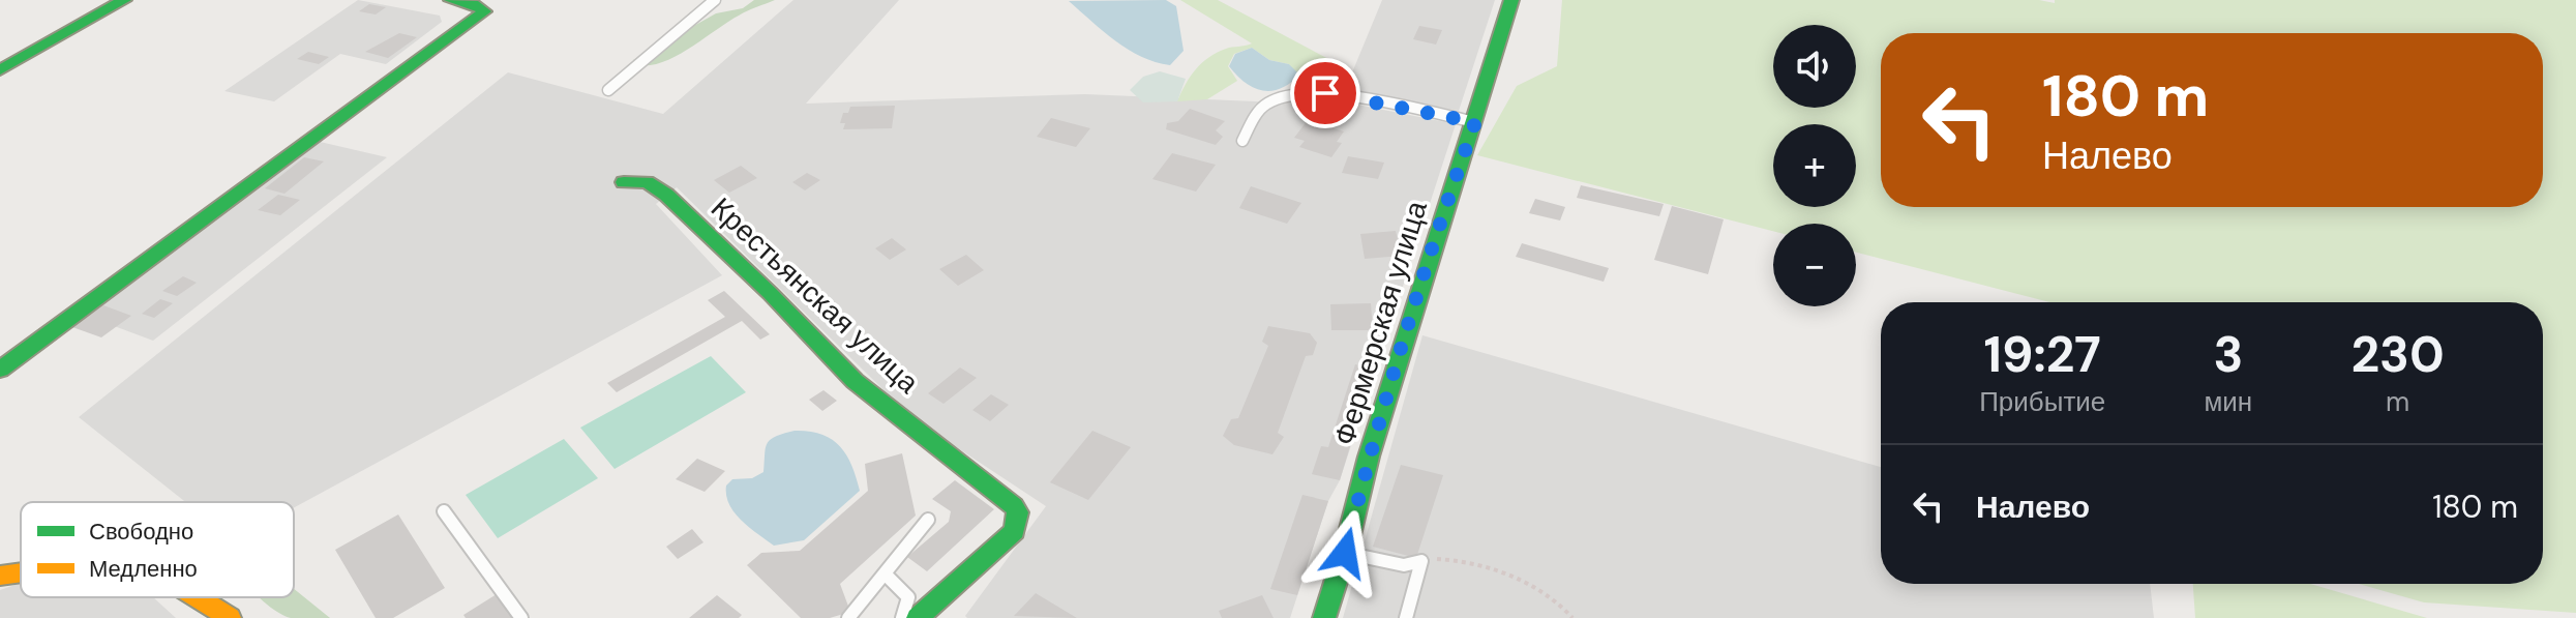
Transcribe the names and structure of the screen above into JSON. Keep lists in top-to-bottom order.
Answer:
{
  "streets": {
    "street": ["Крестьянская улица", "Фермерская улица"]
  },
  "legend": ["Свободно", "Медленно"],
  "page": {
    "map_buttons": ["+", "−"],
    "turn": ["180 m", "Налево"],
    "eta": [
      "19:27",
      "Прибытие",
      "3",
      "мин",
      "230",
      "m"
    ],
    "list": [
      {
        "name": "Налево",
        "value": "180 m"
      }
    ]
  }
}
